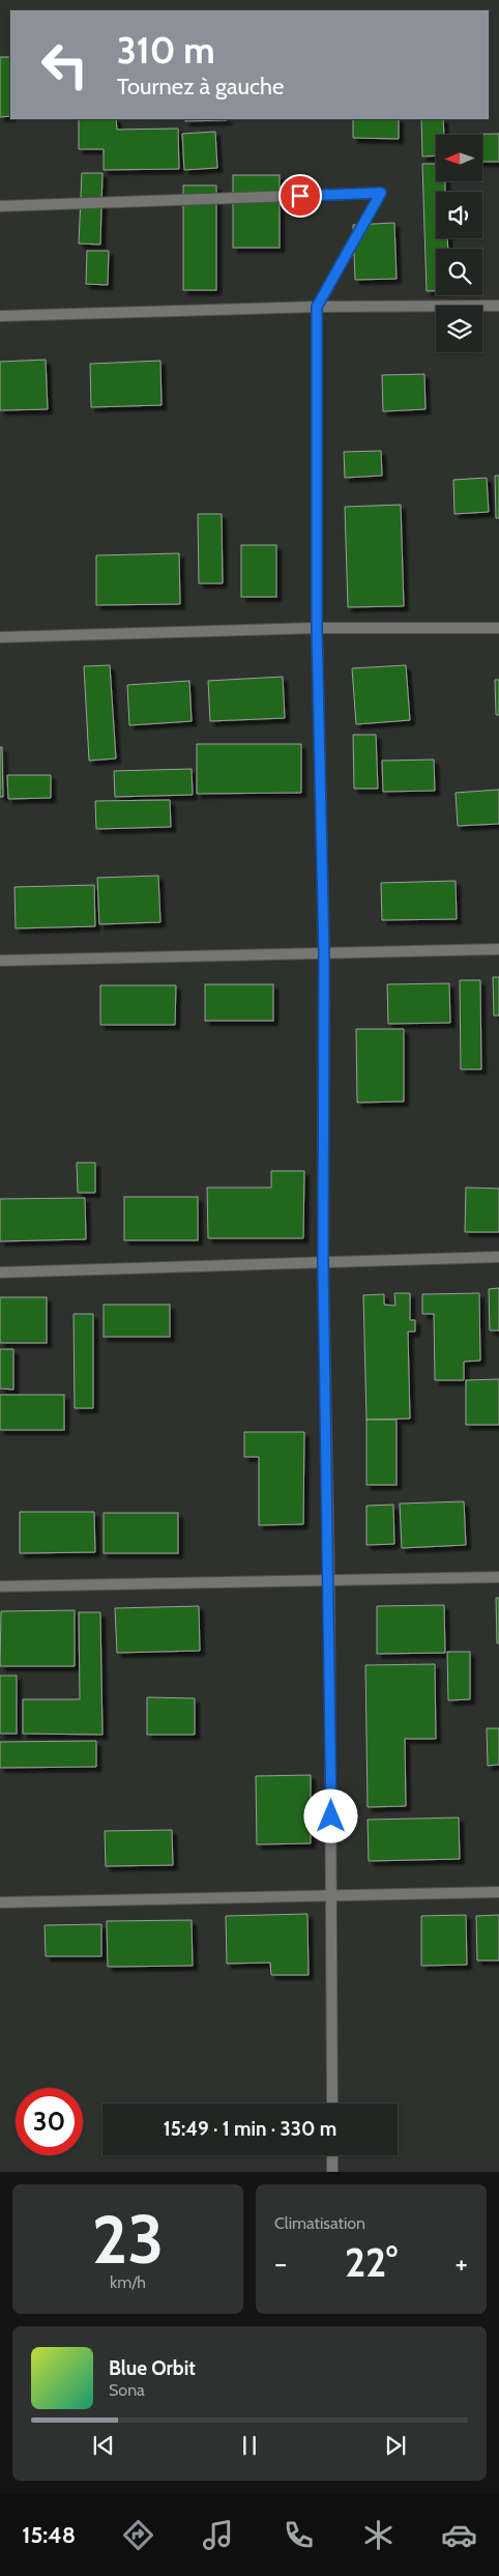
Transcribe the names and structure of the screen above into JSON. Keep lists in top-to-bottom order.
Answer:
{
  "north": "left",
  "page": {
    "turn": ["310 m", "Tournez à gauche"],
    "limit": "30",
    "trip": "15:49 · 1 min · 330 m",
    "tile": [
      ["23", "km/h"],
      "Climatisation"
    ],
    "heat": ["−", "22°", "+"],
    "song": ["Blue Orbit", "Sona"],
    "tabs": "15:48"
  }
}
